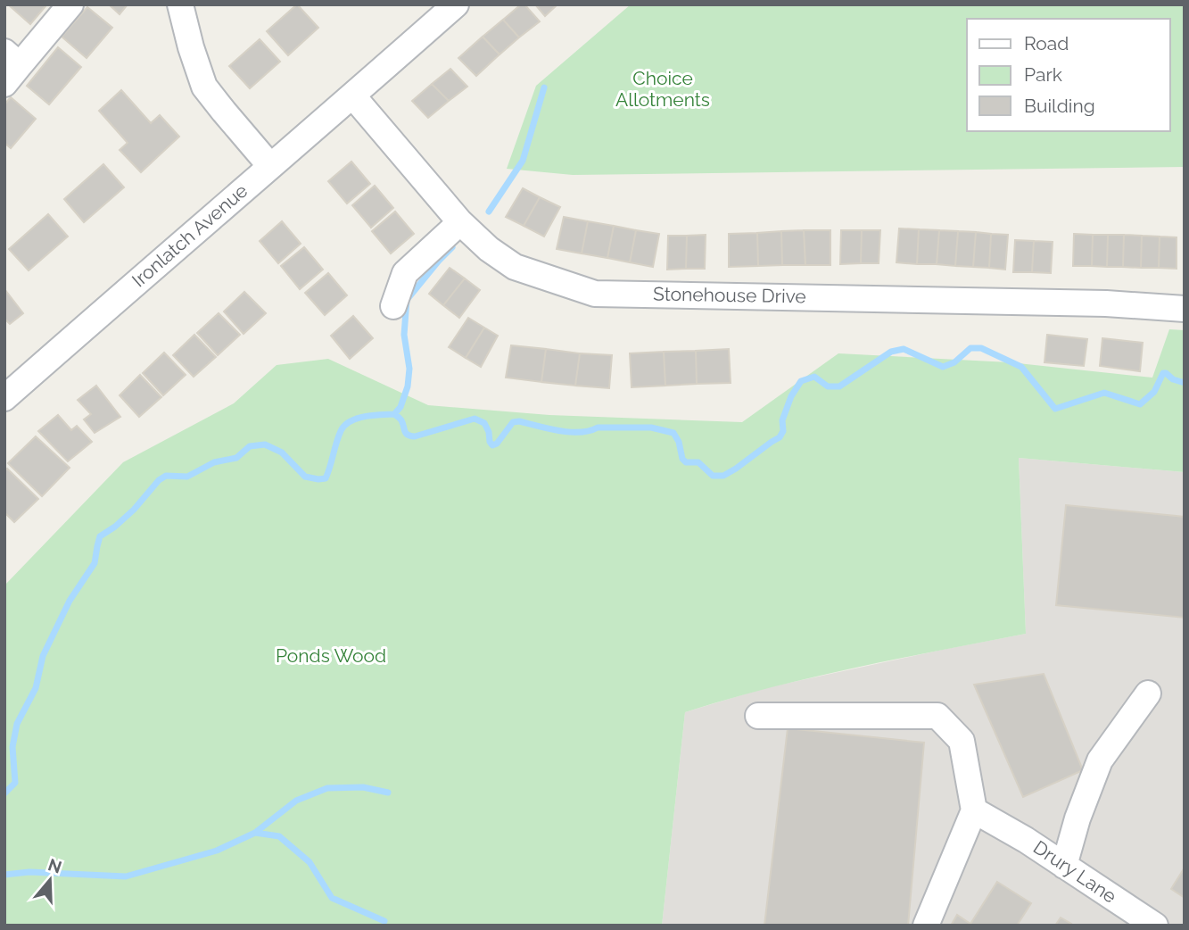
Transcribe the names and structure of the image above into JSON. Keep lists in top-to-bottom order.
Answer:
{
  "streets": {
    "street": ["Ironlatch Avenue", "Stonehouse Drive", "Drury Lane"]
  },
  "crossings": [
    ["Ironlatch Avenue", "Stonehouse Drive"]
  ],
  "parks": ["Choice Allotments", "Ponds Wood"],
  "legend": ["Road", "Park", "Building"],
  "north": "top"
}
